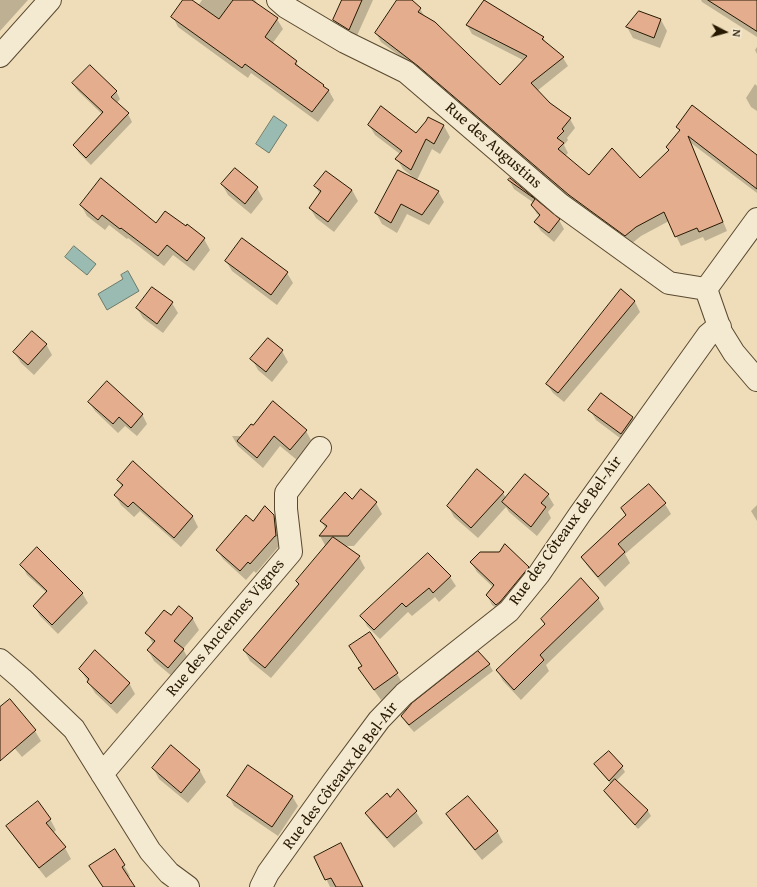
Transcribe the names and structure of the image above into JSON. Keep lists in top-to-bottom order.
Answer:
{
  "streets": {
    "street": ["Rue des Augustins", "Rue des Côteaux de Bel-Air", "Rue des Anciennes Vignes"]
  },
  "north": "right"
}
